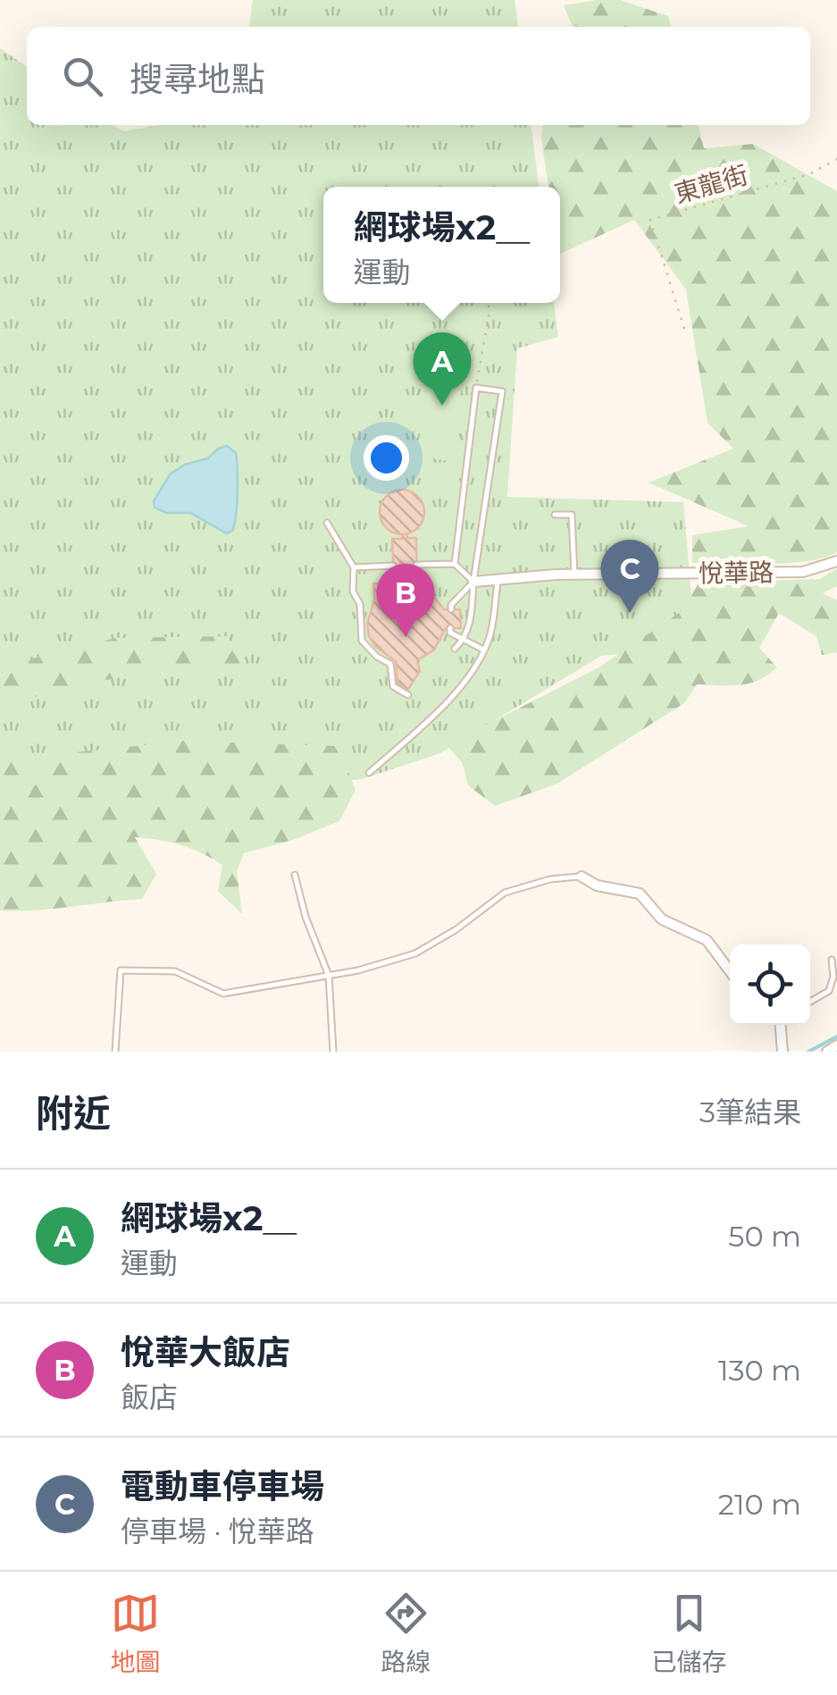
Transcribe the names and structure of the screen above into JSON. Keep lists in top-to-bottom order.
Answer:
{
  "streets": {
    "street": ["悅華路"],
    "path": ["東龍街"]
  },
  "page": {
    "search": "搜尋地點",
    "popup": ["網球場x2＿", "運動"],
    "pins": ["A", "C", "B"],
    "heading": ["附近", "3筆結果"],
    "list": [
      {
        "mark": "A",
        "name": "網球場x2＿",
        "note": "運動",
        "value": "50 m"
      },
      {
        "mark": "B",
        "name": "悅華大飯店",
        "note": "飯店",
        "value": "130 m"
      },
      {
        "mark": "C",
        "name": "電動車停車場",
        "note": "停車場 · 悅華路",
        "value": "210 m"
      }
    ],
    "nav": ["地圖", "路線", "已儲存"]
  }
}
